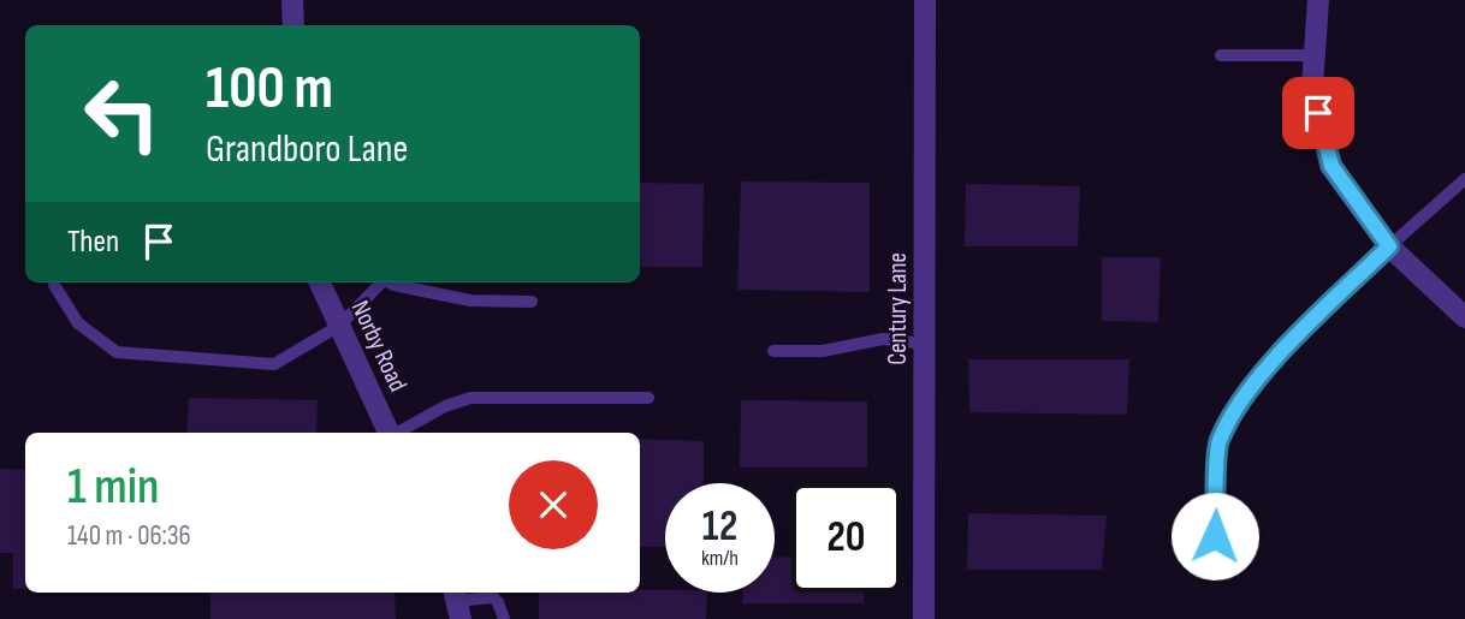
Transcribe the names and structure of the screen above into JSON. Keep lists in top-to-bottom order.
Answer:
{
  "streets": {
    "street": ["Century Lane", "Norby Road"]
  },
  "page": {
    "turn": ["100 m", "Grandboro Lane"],
    "then": "Then",
    "heading": ["1 min", "140 m · 06:36"],
    "speed": "12 km/h",
    "limit": "20"
  }
}
